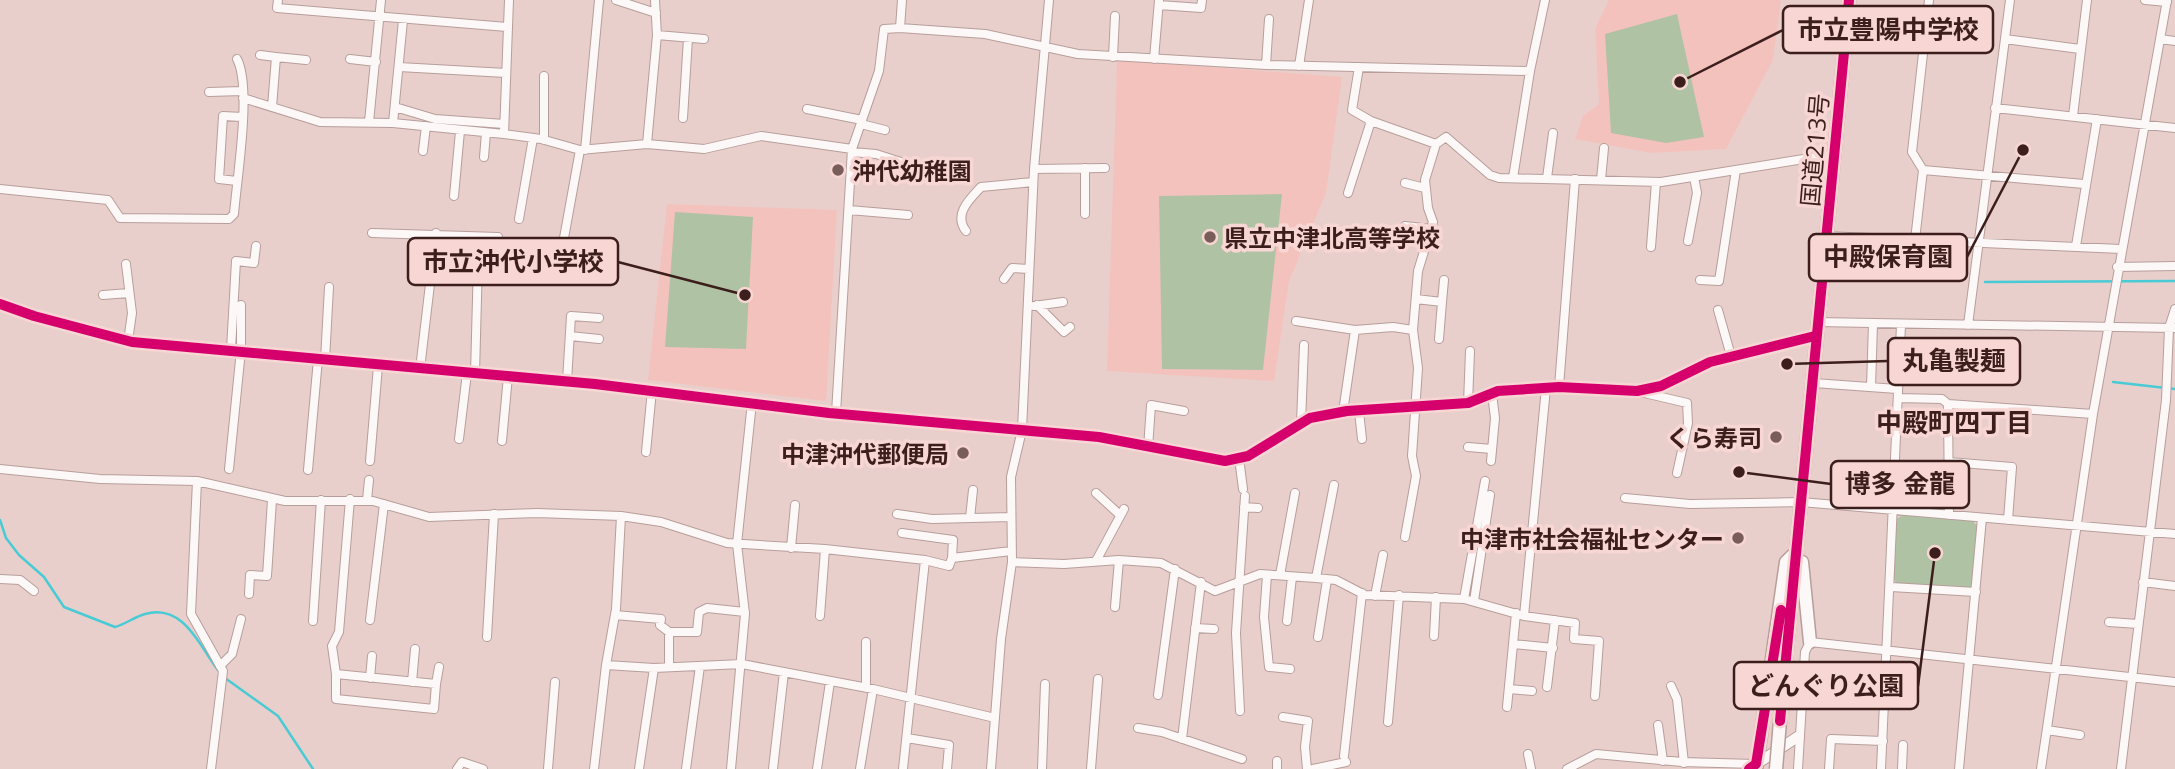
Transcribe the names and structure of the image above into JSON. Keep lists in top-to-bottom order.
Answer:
{
  "streets": {
    "highway": ["国道213号"]
  },
  "districts": ["中殿町四丁目"],
  "places": [
    "市立豊陽中学校",
    "中殿保育園",
    "沖代幼稚園",
    "県立中津北高等学校",
    "市立沖代小学校",
    "丸亀製麺",
    "くら寿司",
    "中津沖代郵便局",
    "博多 金龍",
    "中津市社会福祉センター",
    "どんぐり公園"
  ]
}
